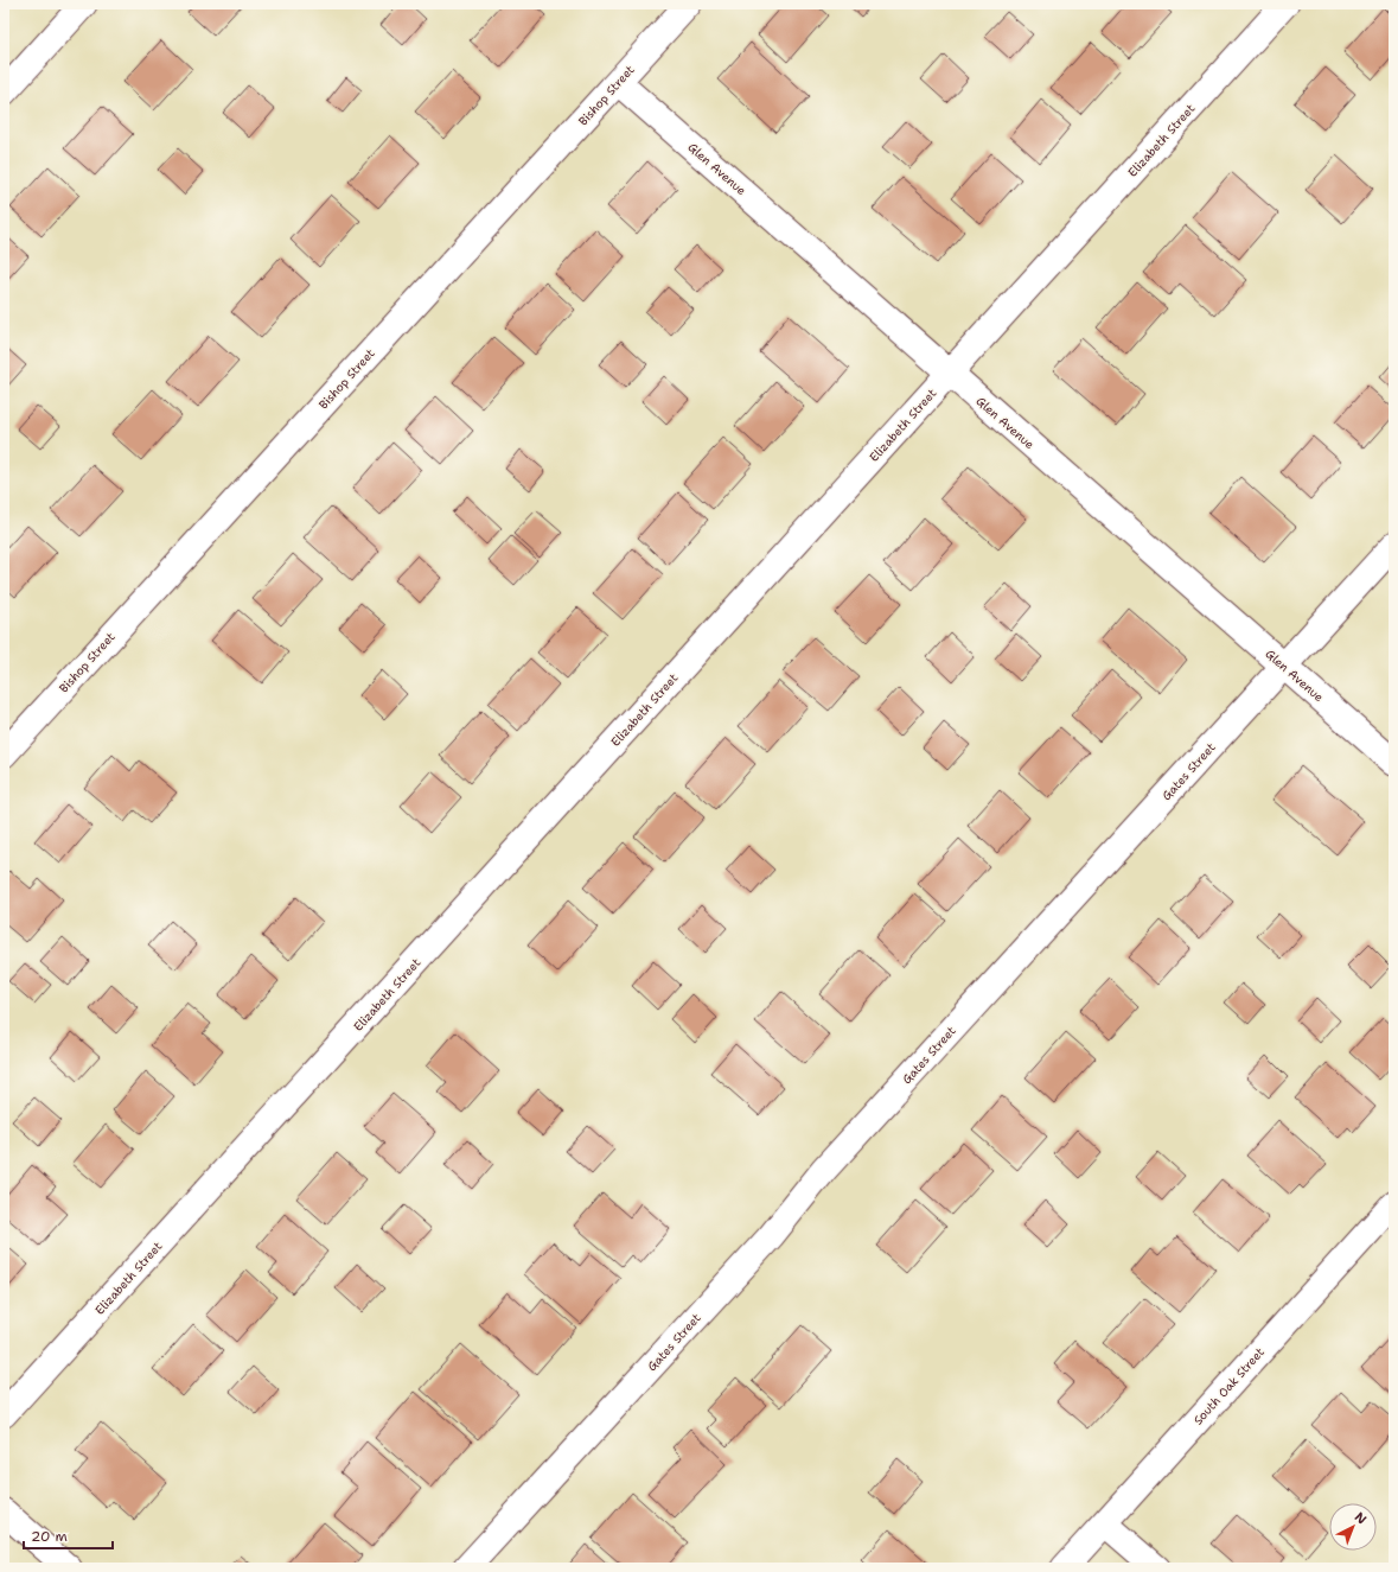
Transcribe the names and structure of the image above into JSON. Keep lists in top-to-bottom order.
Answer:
{
  "streets": {
    "street": [
      "Bishop Street",
      "Elizabeth Street",
      "Glen Avenue",
      "Gates Street",
      "South Oak Street"
    ]
  },
  "crossings": [
    ["Bishop Street", "Glen Avenue"],
    ["Elizabeth Street", "Glen Avenue"],
    ["Glen Avenue", "Gates Street"]
  ],
  "scale_bar": "20 m",
  "north": "top right"
}
